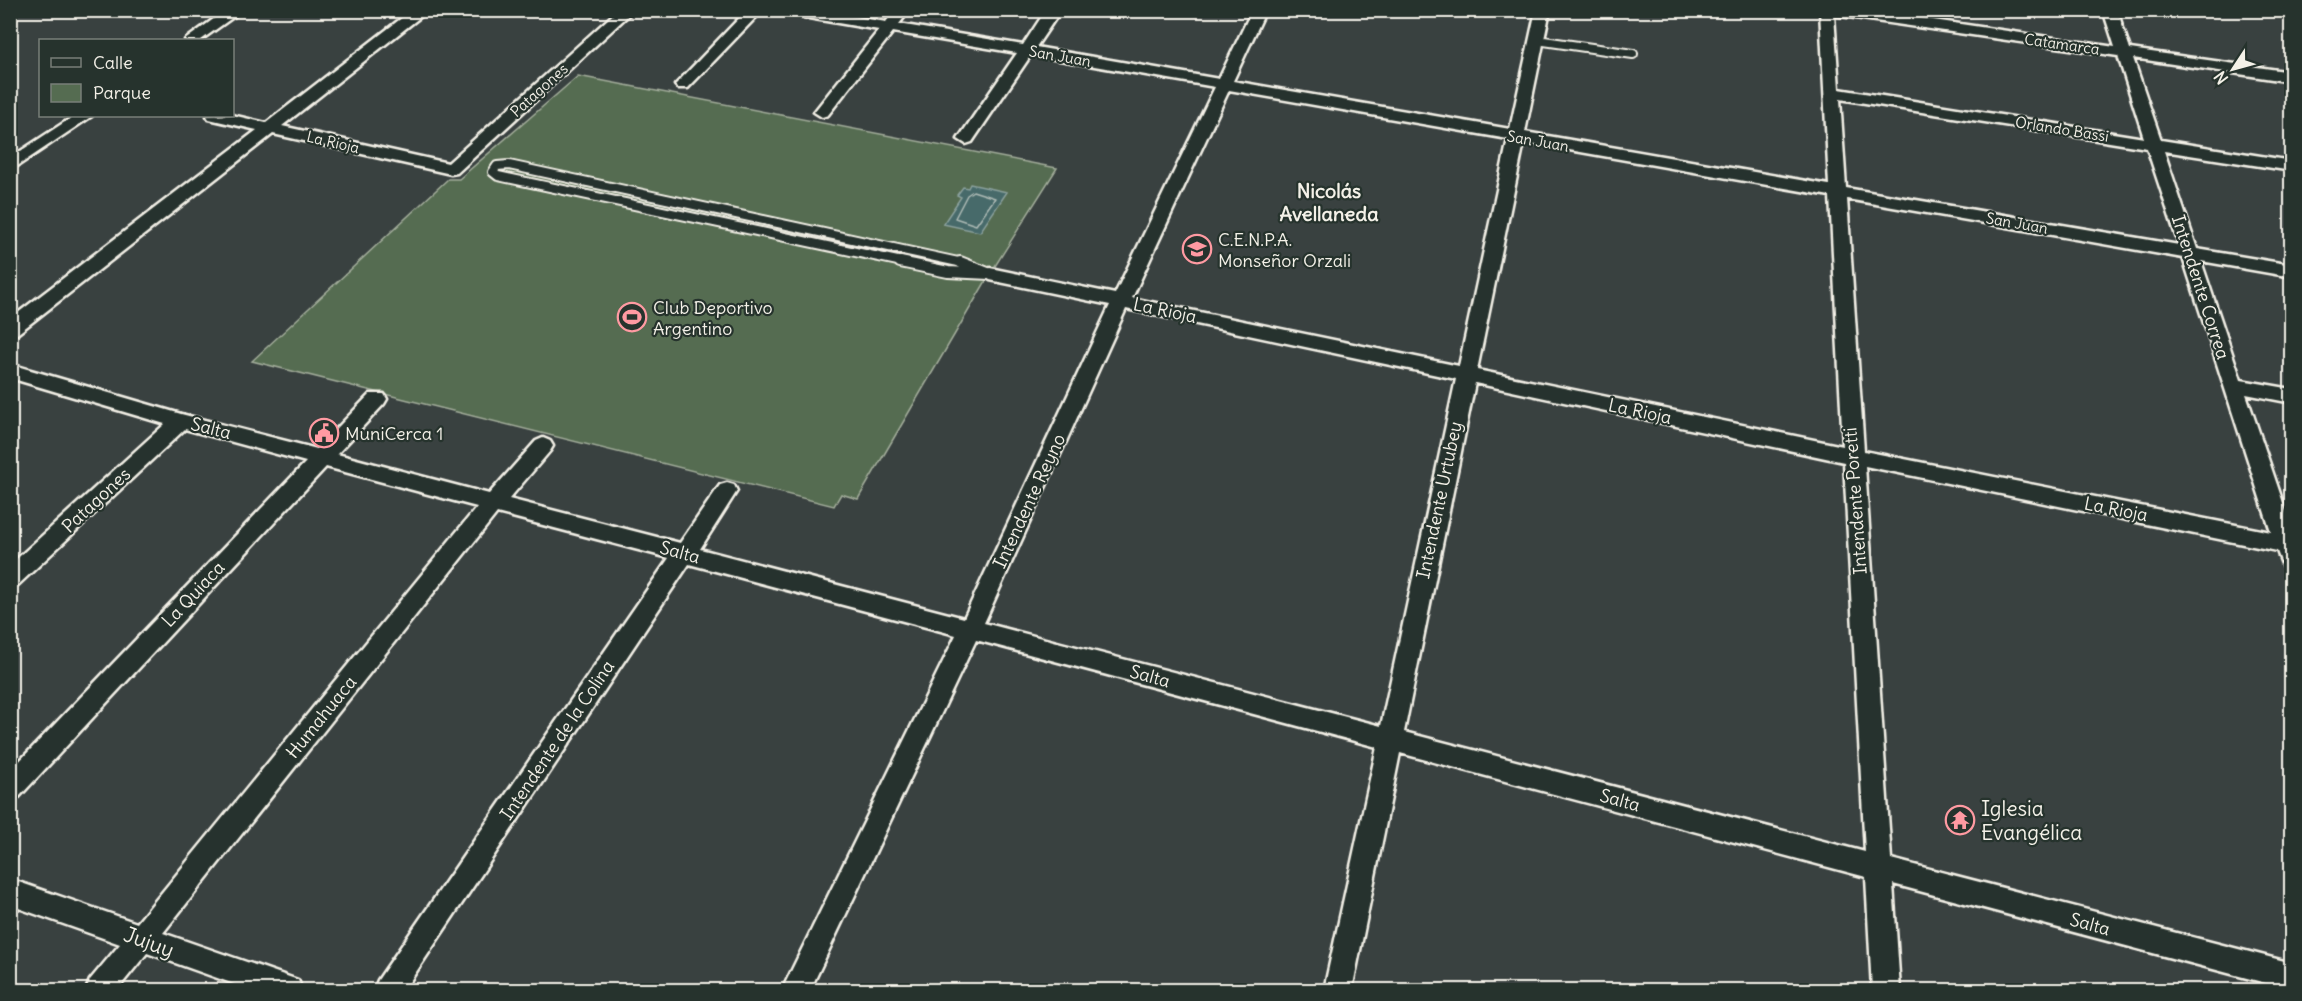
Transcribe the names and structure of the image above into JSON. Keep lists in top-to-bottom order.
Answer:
{
  "streets": {
    "street": [
      "Catamarca",
      "San Juan",
      "Patagones",
      "Orlando Bassi",
      "La Rioja",
      "Intendente Correa",
      "Salta",
      "Intendente Urtubey",
      "Intendente Reyno",
      "Intendente Poretti",
      "La Quiaca",
      "Humahuaca",
      "Intendente de la Colina",
      "Jujuy"
    ]
  },
  "crossings": [
    ["Catamarca", "Intendente Correa"],
    ["San Juan", "Intendente Correa"],
    ["San Juan", "Intendente Urtubey"],
    ["San Juan", "Intendente Reyno"],
    ["San Juan", "Intendente Poretti"],
    ["Patagones", "La Rioja"],
    ["Patagones", "Salta"],
    ["Orlando Bassi", "Intendente Correa"],
    ["Orlando Bassi", "Intendente Poretti"],
    ["La Rioja", "Intendente Correa"],
    ["La Rioja", "Intendente Urtubey"],
    ["La Rioja", "Intendente Reyno"],
    ["La Rioja", "Intendente Poretti"],
    ["Salta", "Intendente Urtubey"],
    ["Salta", "Intendente Reyno"],
    ["Salta", "Intendente Poretti"],
    ["Salta", "La Quiaca"],
    ["Salta", "Humahuaca"],
    ["Salta", "Intendente de la Colina"],
    ["Humahuaca", "Jujuy"]
  ],
  "districts": ["Nicolás Avellaneda"],
  "places": {
    "school or university": ["C.E.N.P.A. Monseñor Orzali"],
    "sports": ["Club Deportivo Argentino"],
    "public building": ["MuniCerca 1"],
    "temple": ["Iglesia Evangélica"]
  },
  "legend": ["Calle", "Parque"],
  "north": "bottom left"
}
